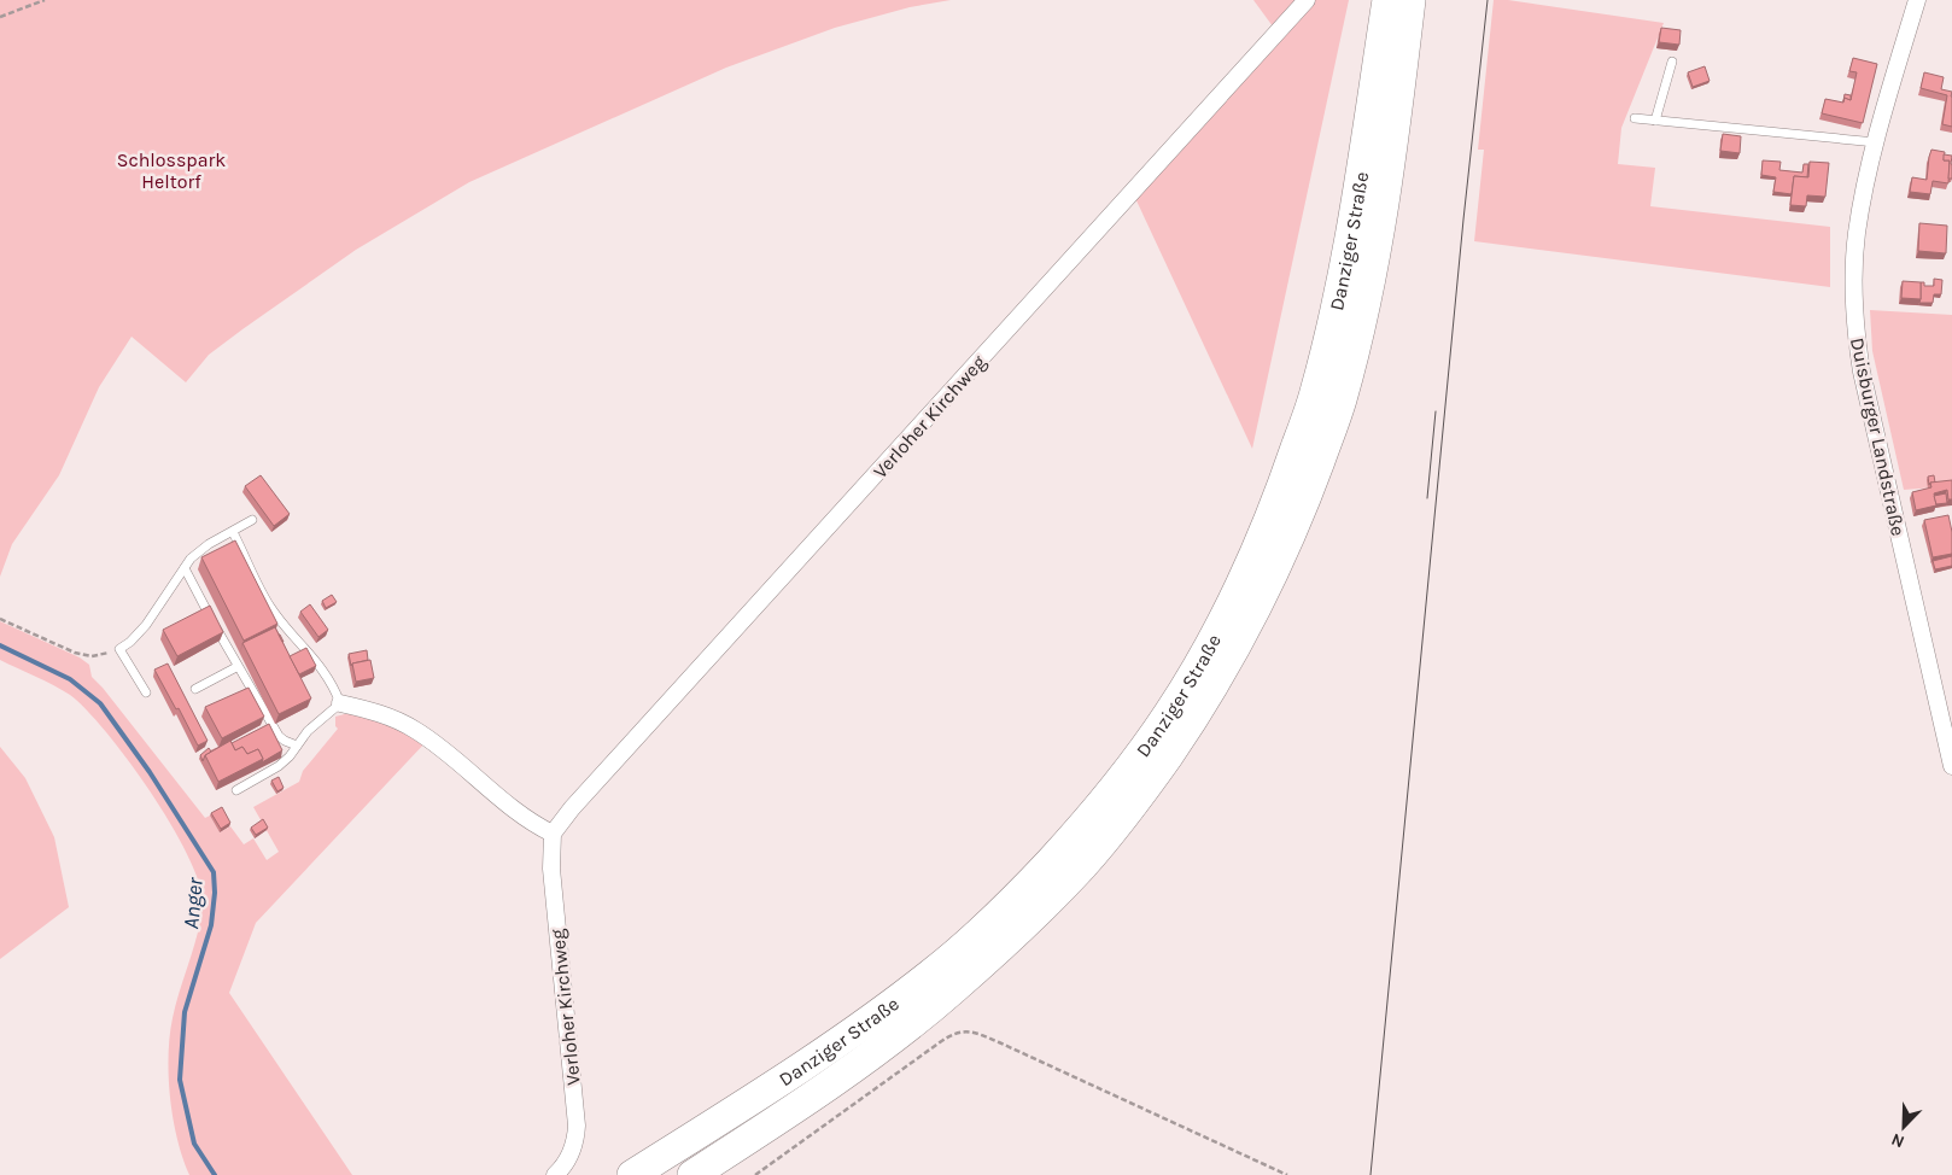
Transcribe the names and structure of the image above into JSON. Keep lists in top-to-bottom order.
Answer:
{
  "streets": {
    "highway": ["Danziger Straße"],
    "street": ["Verloher Kirchweg", "Duisburger Landstraße"]
  },
  "water": ["Anger"],
  "parks": ["Schlosspark Heltorf"],
  "north": "bottom left"
}
